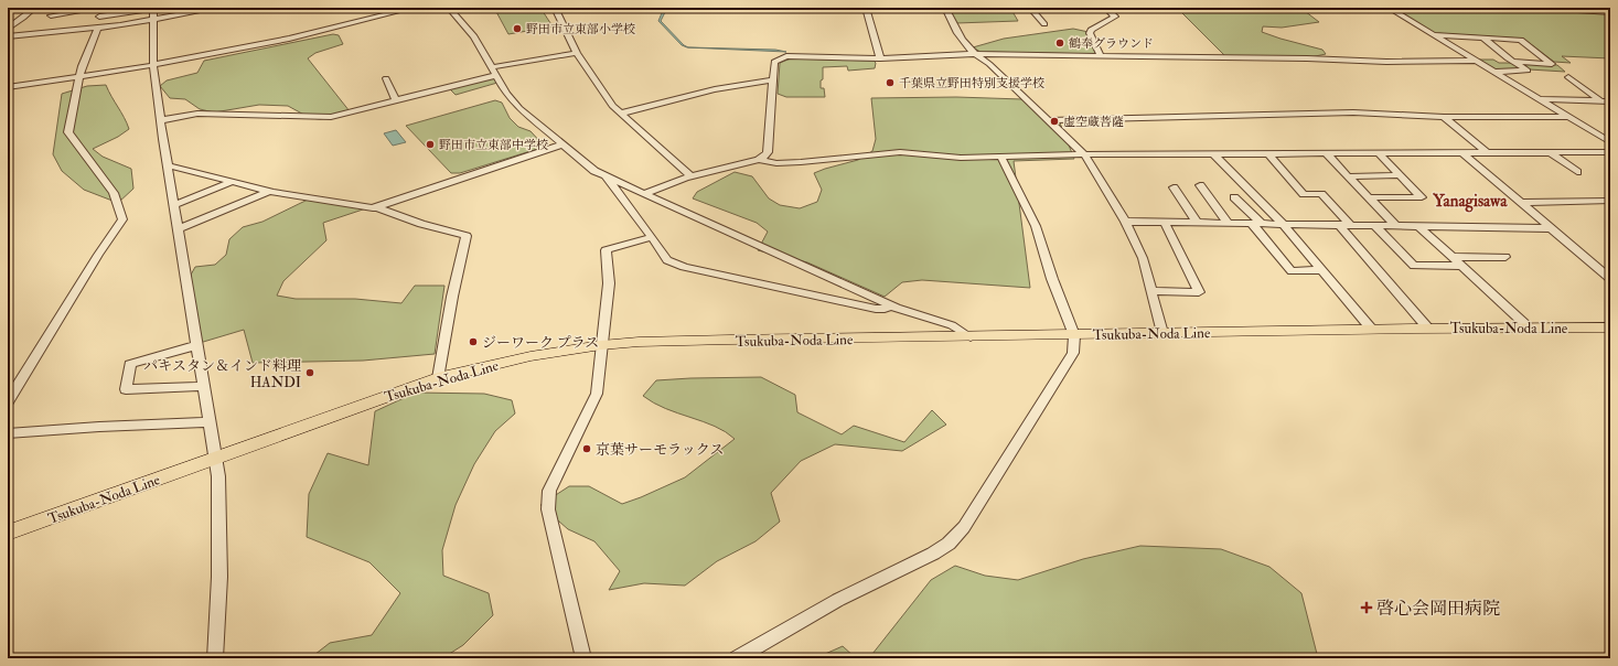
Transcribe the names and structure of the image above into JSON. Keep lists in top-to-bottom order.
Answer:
{
  "streets": {
    "main road": ["Tsukuba-Noda Line"]
  },
  "districts": ["Yanagisawa"],
  "places": {
    "other": [
      "野田市立東部小学校",
      "鶴奉グラウンド",
      "千葉県立野田特別支援学校",
      "虚空蔵菩薩",
      "野田市立東部中学校",
      "ジーワーク プラス",
      "パキスタン＆インド料理 HANDI",
      "京葉サーモラックス"
    ],
    "health": ["啓心会岡田病院"]
  }
}
